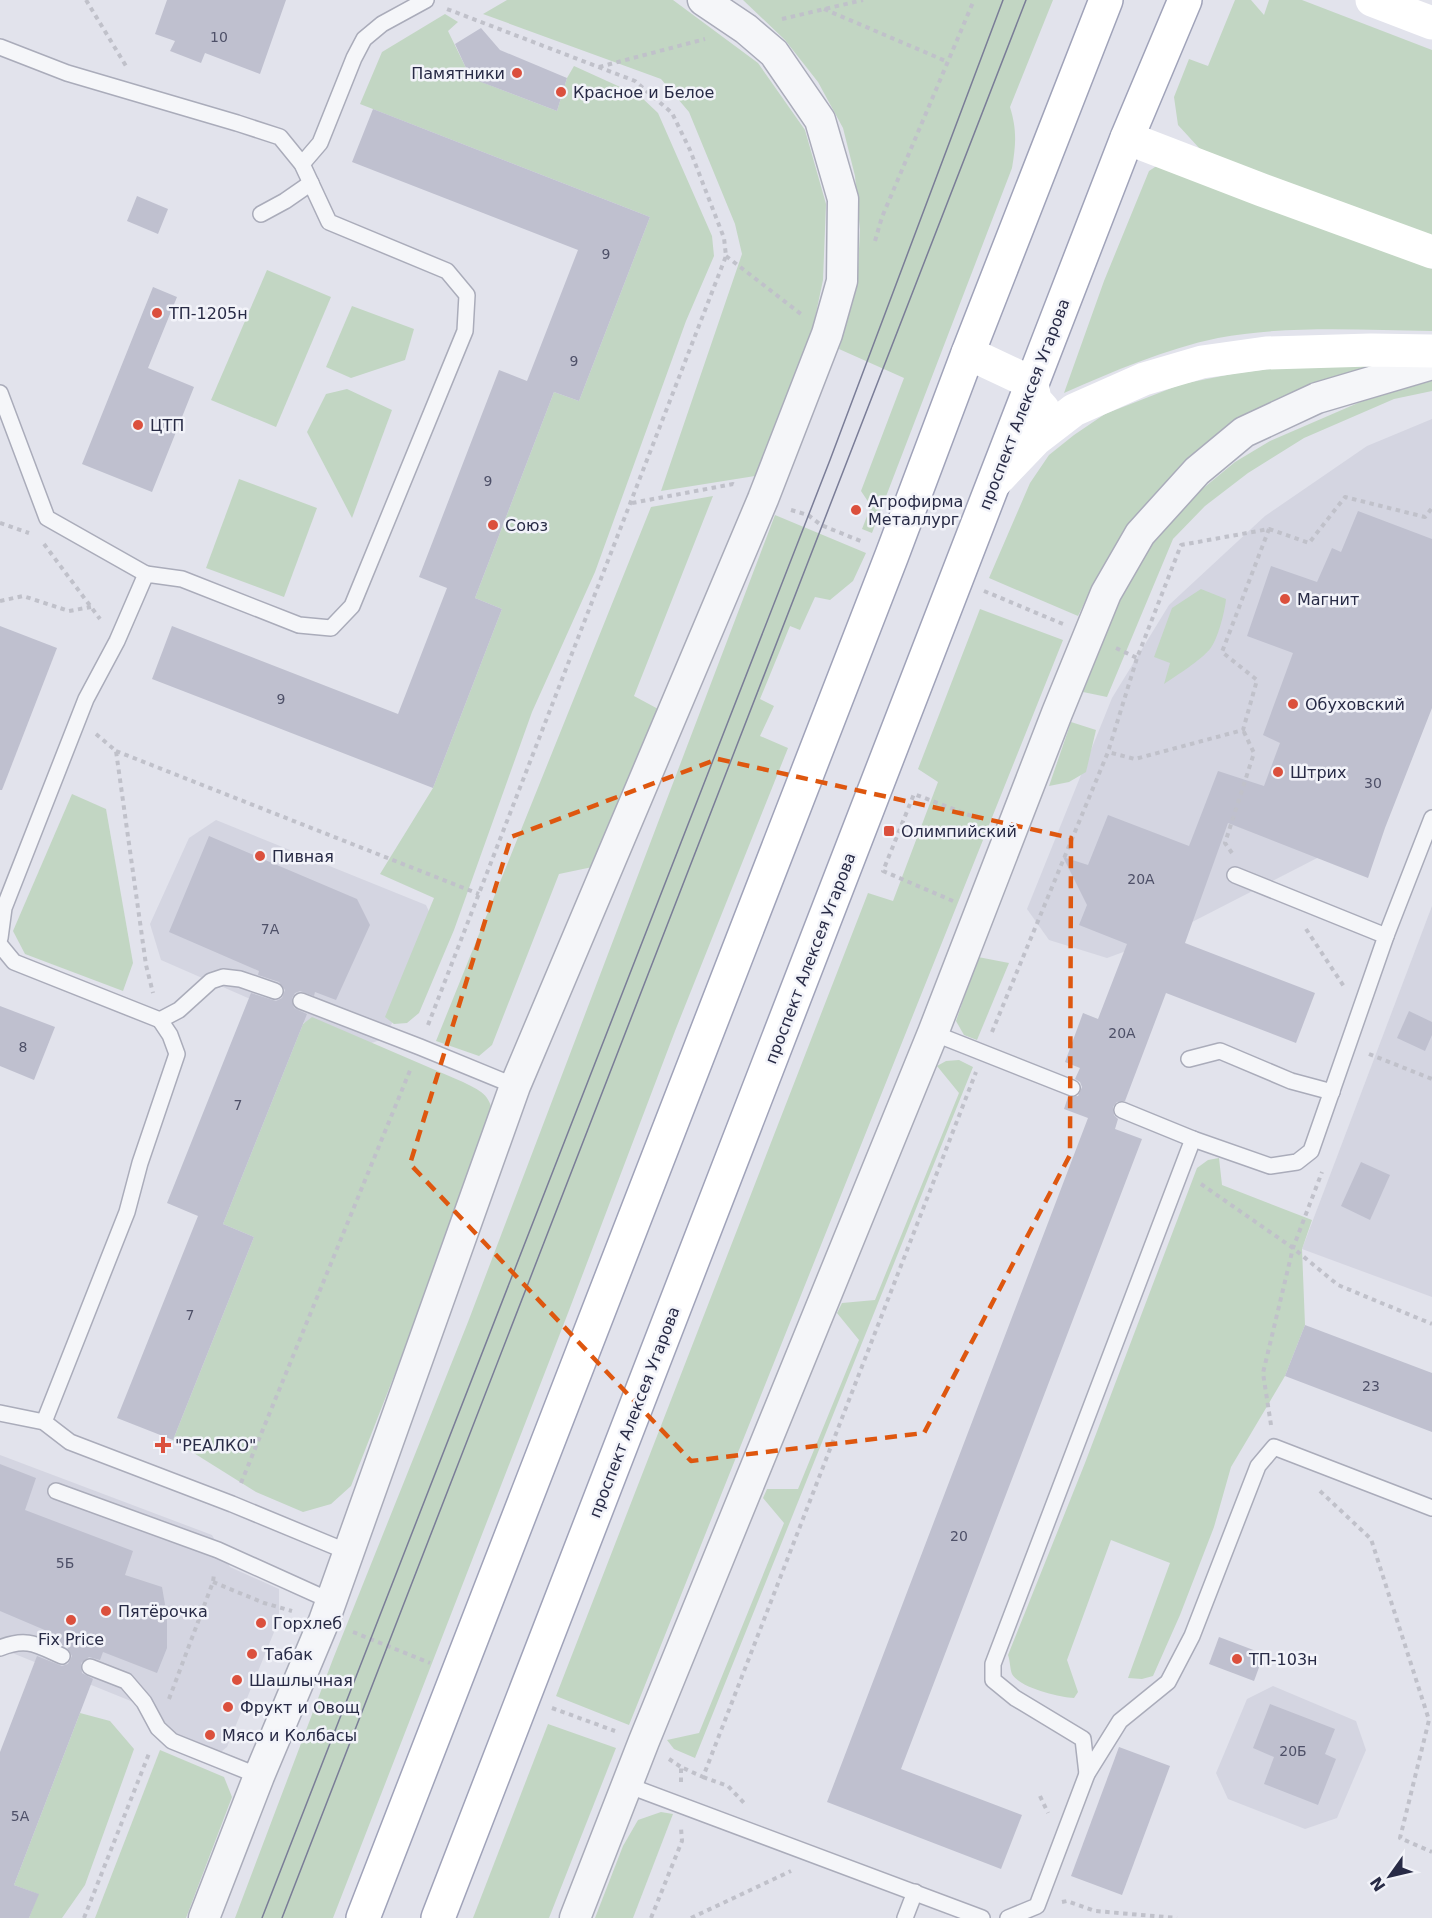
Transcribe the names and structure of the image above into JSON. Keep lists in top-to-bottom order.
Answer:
{
  "streets": {
    "main road": ["проспект Алексея Угарова"]
  },
  "places": {
    "other": [
      "Памятники",
      "Красное и Белое",
      "ТП-1205н",
      "ЦТП",
      "Агрофирма Металлург",
      "Союз",
      "Магнит",
      "Обуховский",
      "Штрих",
      "Пивная",
      "Пятёрочка",
      "Fix Price",
      "Горхлеб",
      "Табак",
      "ТП-103н",
      "Шашлычная",
      "Фрукт и Овощ",
      "Мясо и Колбасы"
    ],
    "transit": ["Олимпийский"],
    "health": ["\"РЕАЛКО\""]
  },
  "house_numbers": [
    "10",
    "9",
    "9",
    "9",
    "9",
    "30",
    "20А",
    "7А",
    "20А",
    "8",
    "7",
    "7",
    "23",
    "20",
    "5Б",
    "20Б",
    "5А"
  ],
  "north": "bottom left"
}
